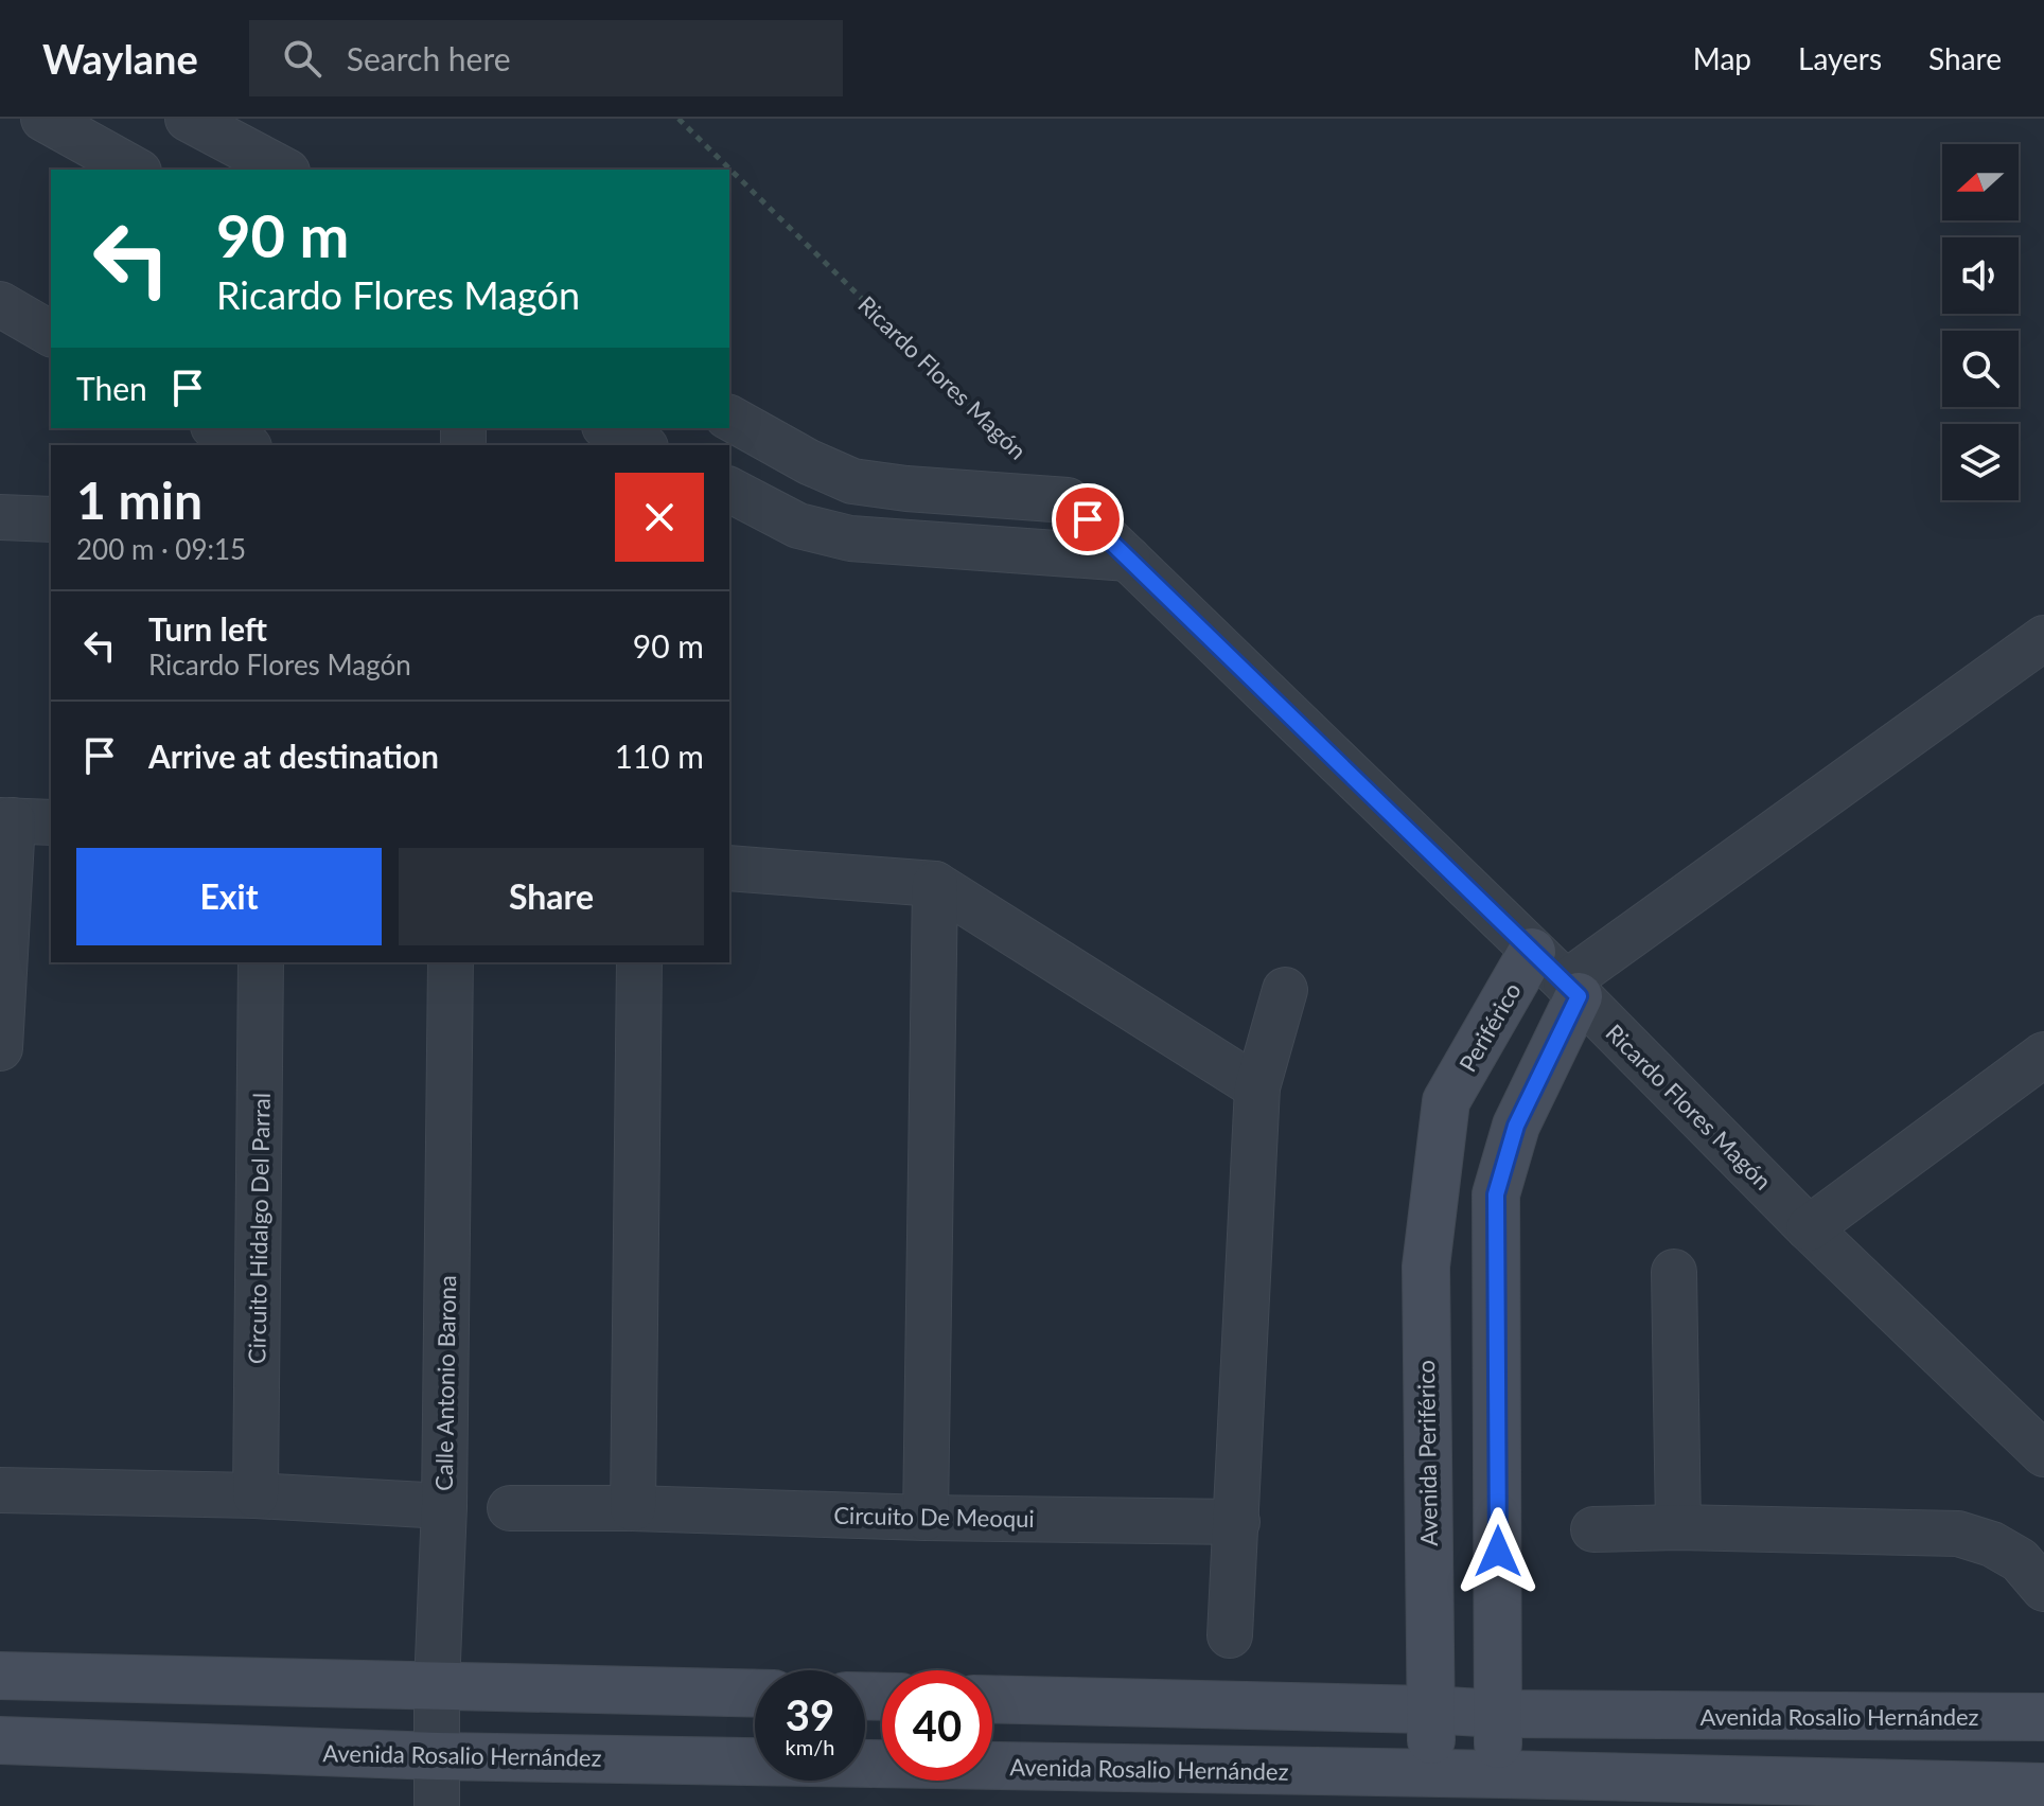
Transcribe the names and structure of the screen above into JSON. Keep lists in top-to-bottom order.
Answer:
{
  "streets": {
    "street": [
      "Ricardo Flores Magón",
      "Periférico",
      "Circuito Hidalgo Del Parral",
      "Calle Antonio Barona",
      "Avenida Periférico",
      "Circuito De Meoqui",
      "Avenida Rosalio Hernández"
    ]
  },
  "crossings": [
    ["Ricardo Flores Magón", "Periférico"],
    ["Periférico", "Avenida Periférico"],
    ["Calle Antonio Barona", "Avenida Rosalio Hernández"],
    ["Avenida Periférico", "Avenida Rosalio Hernández"]
  ],
  "north": "left",
  "page": {
    "header": "Waylane",
    "search": "Search here",
    "nav": ["Map", "Layers", "Share"],
    "turn": ["90 m", "Ricardo Flores Magón"],
    "then": "Then",
    "heading": ["1 min", "200 m · 09:15"],
    "list": [
      {
        "name": "Turn left",
        "note": "Ricardo Flores Magón",
        "value": "90 m"
      },
      {
        "name": "Arrive at destination",
        "value": "110 m"
      }
    ],
    "buttons": ["Exit", "Share"],
    "speed": "39 km/h",
    "limit": "40"
  }
}
